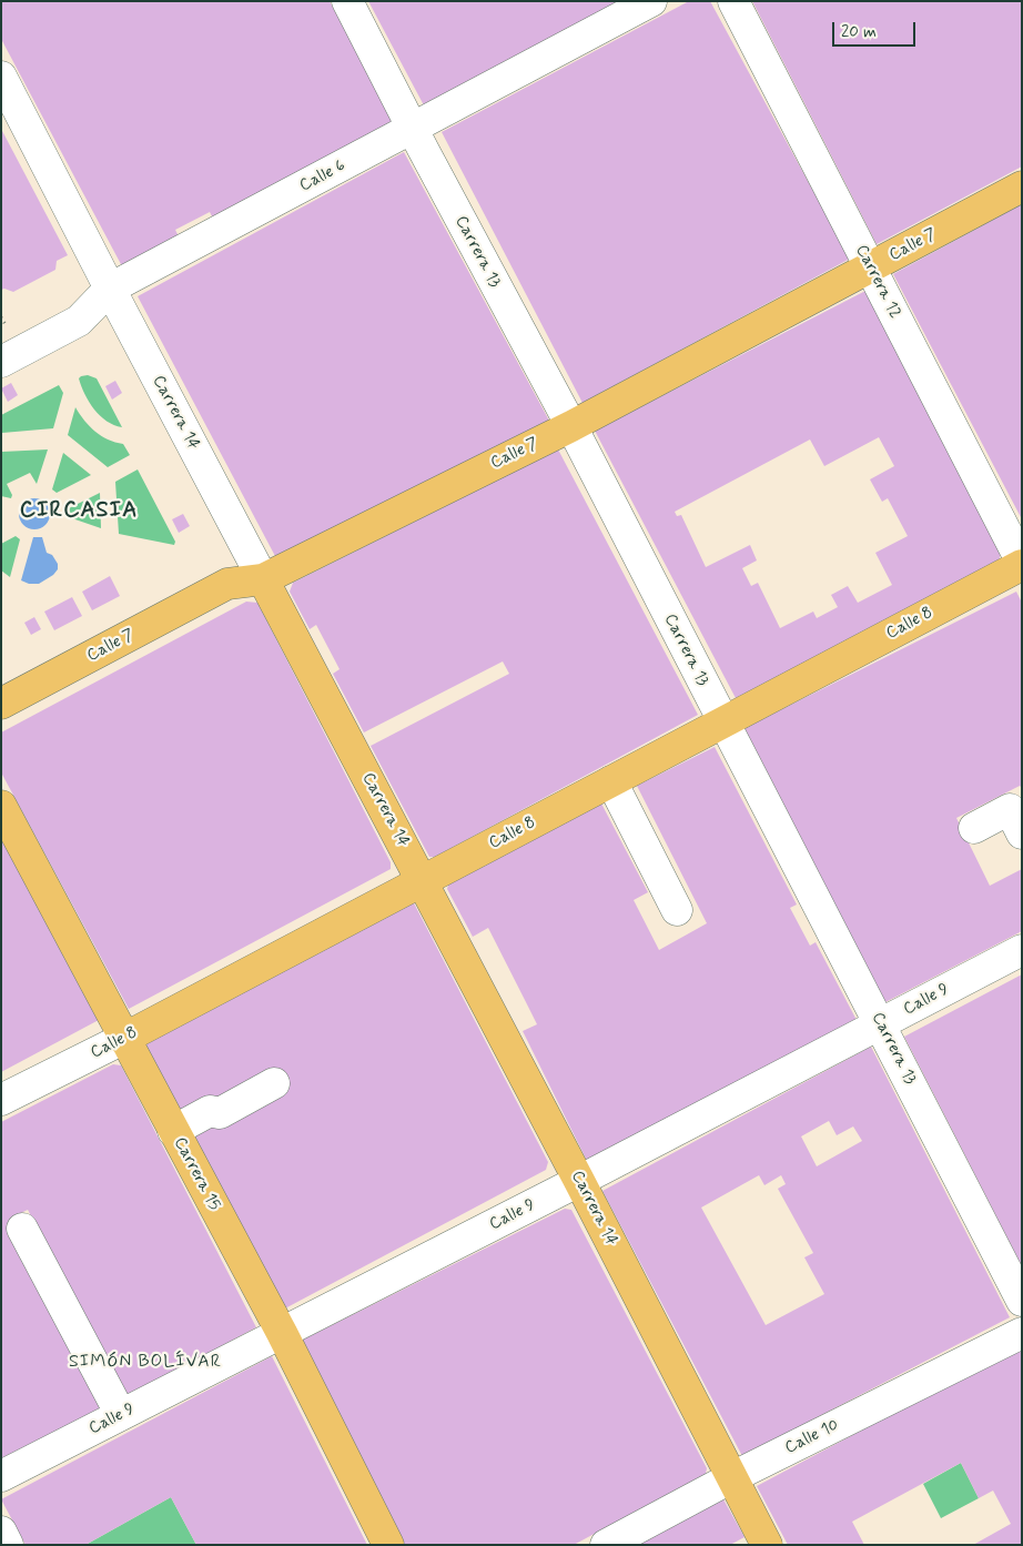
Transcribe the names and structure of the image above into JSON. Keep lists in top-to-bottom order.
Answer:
{
  "streets": {
    "main road": [
      "Calle 7",
      "Carrera 14",
      "Calle 8",
      "Carrera 15"
    ],
    "street": [
      "Calle 6",
      "Carrera 13",
      "Carrera 12",
      "Calle 9",
      "Calle 10"
    ]
  },
  "crossings": [
    ["Calle 6", "Carrera 13"],
    ["Calle 6", "Carrera 14"],
    ["Calle 7", "Carrera 13"],
    ["Calle 7", "Carrera 12"],
    ["Calle 7", "Carrera 14"],
    ["Carrera 13", "Calle 8"],
    ["Carrera 13", "Calle 9"],
    ["Carrera 12", "Calle 8"],
    ["Carrera 14", "Calle 8"],
    ["Carrera 14", "Calle 9"],
    ["Carrera 14", "Calle 10"],
    ["Calle 8", "Carrera 15"],
    ["Calle 9", "Carrera 15"]
  ],
  "districts": ["CIRCASIA", "SIMÓN BOLÍVAR"],
  "scale_bar": "20 m"
}
